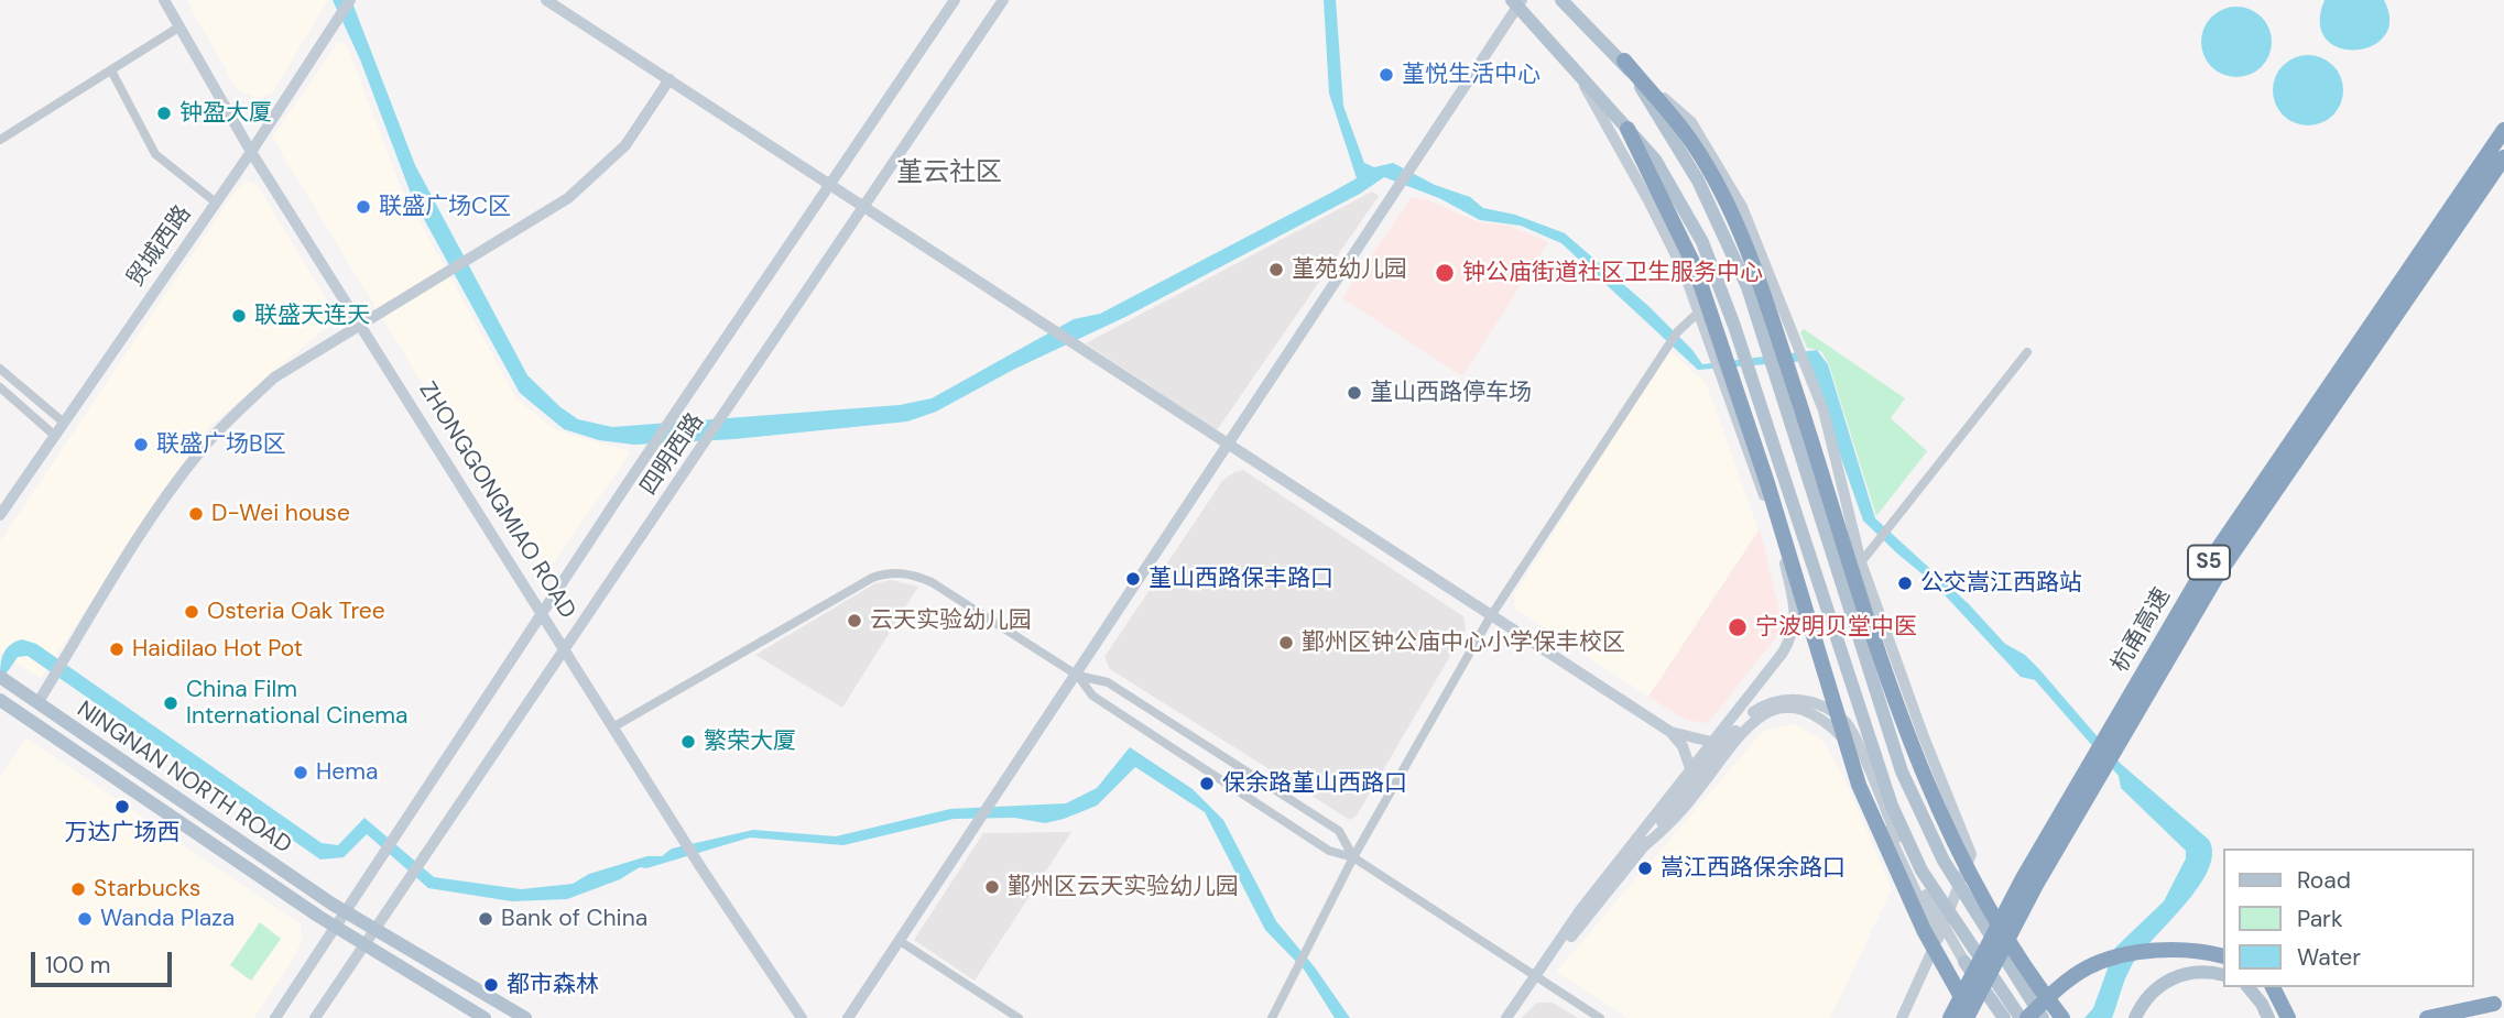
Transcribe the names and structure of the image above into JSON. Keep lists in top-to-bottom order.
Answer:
{
  "streets": {
    "highway": ["S5", "杭甬高速"],
    "main road": ["NINGNAN NORTH ROAD"],
    "street": ["贸城西路", "四明西路", "ZHONGGONGMIAO ROAD"]
  },
  "crossings": [
    ["贸城西路", "ZHONGGONGMIAO ROAD"],
    ["四明西路", "ZHONGGONGMIAO ROAD"],
    ["四明西路", "NINGNAN NORTH ROAD"]
  ],
  "districts": ["堇云社区"],
  "places": [
    "堇悦生活中心",
    "钟盈大厦",
    "联盛广场C区",
    "堇苑幼儿园",
    "钟公庙街道社区卫生服务中心",
    "联盛天连天",
    "堇山西路停车场",
    "联盛广场B区",
    "D-Wei house",
    "堇山西路保丰路口",
    "公交嵩江西路站",
    "Osteria Oak Tree",
    "云天实验幼儿园",
    "宁波明贝堂中医",
    "鄞州区钟公庙中心小学保丰校区",
    "Haidilao Hot Pot",
    "China Film International Cinema",
    "繁荣大厦",
    "Hema",
    "保余路堇山西路口",
    "万达广场西",
    "嵩江西路保余路口",
    "鄞州区云天实验幼儿园",
    "Starbucks",
    "Wanda Plaza",
    "Bank of China",
    "都市森林"
  ],
  "legend": ["Road", "Park", "Water"],
  "scale_bar": "100 m"
}
